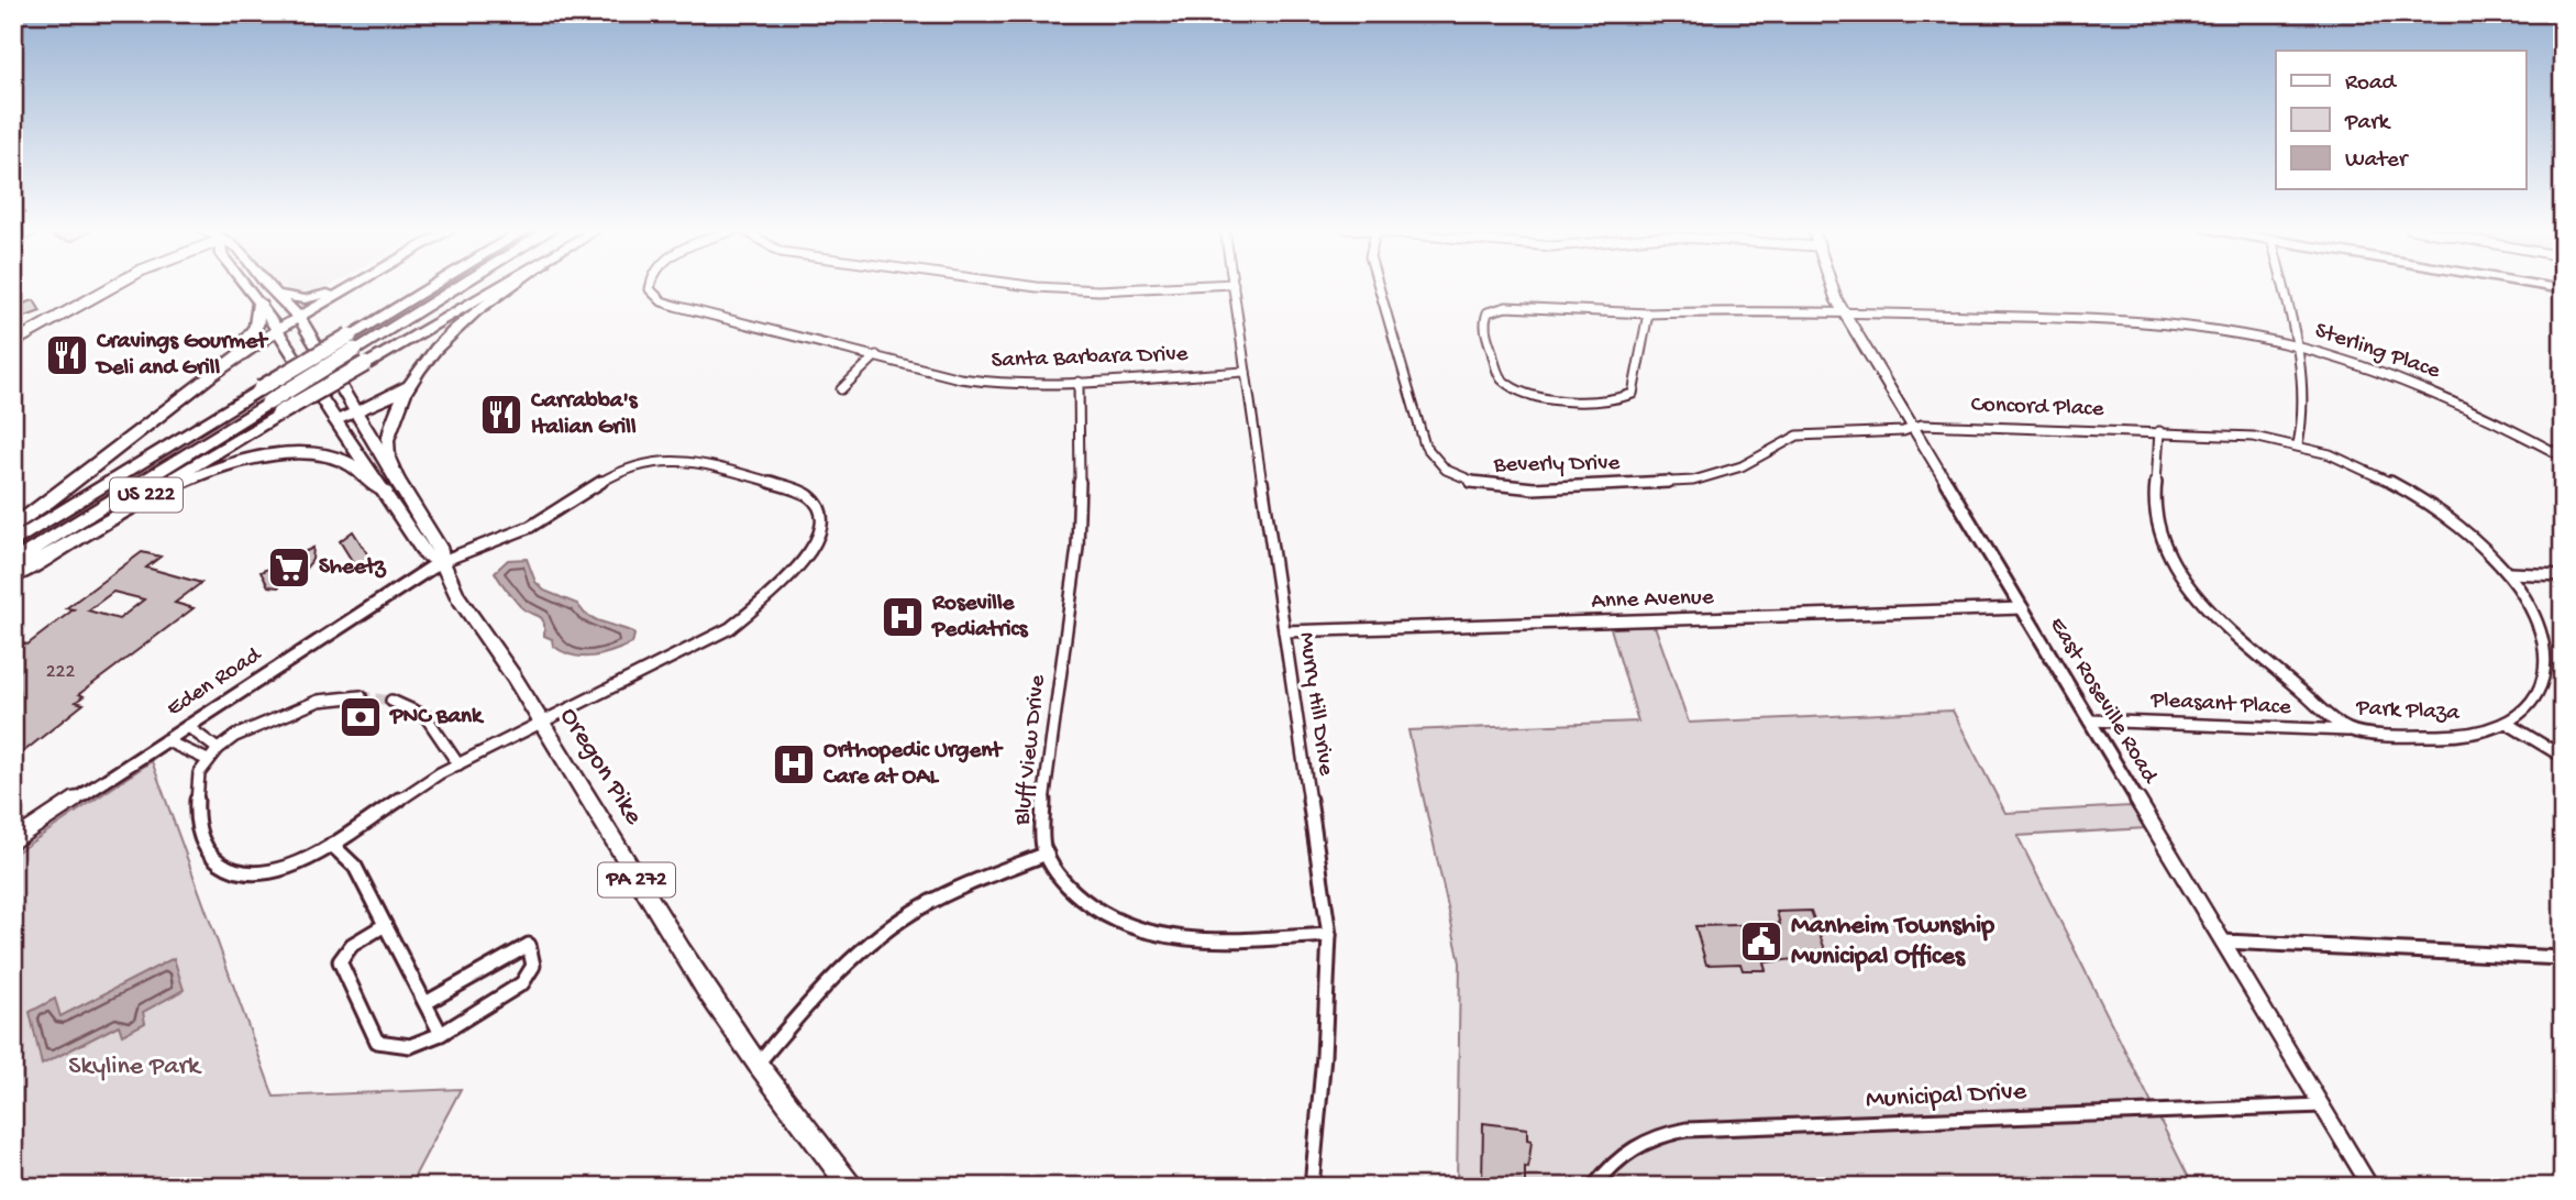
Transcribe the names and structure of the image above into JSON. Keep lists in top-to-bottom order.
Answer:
{
  "streets": {
    "highway": ["US 222"],
    "main road": ["Oregon Pike", "PA 272"],
    "street": [
      "Sterling Place",
      "Santa Barbara Drive",
      "Concord Place",
      "Beverly Drive",
      "Anne Avenue",
      "Eden Road",
      "East Roseville Road",
      "Murry Hill Drive",
      "Pleasant Place",
      "Park Plaza",
      "Bluff View Drive",
      "Municipal Drive"
    ]
  },
  "crossings": [
    ["Sterling Place", "East Roseville Road"],
    ["Santa Barbara Drive", "Murry Hill Drive"],
    ["Santa Barbara Drive", "Bluff View Drive"],
    ["Concord Place", "Beverly Drive"],
    ["Concord Place", "East Roseville Road"],
    ["Concord Place", "Park Plaza"],
    ["Beverly Drive", "East Roseville Road"],
    ["US 222", "Oregon Pike"],
    ["Anne Avenue", "East Roseville Road"],
    ["Anne Avenue", "Murry Hill Drive"],
    ["Eden Road", "Oregon Pike"],
    ["East Roseville Road", "Pleasant Place"],
    ["East Roseville Road", "Municipal Drive"],
    ["Murry Hill Drive", "Bluff View Drive"],
    ["Pleasant Place", "Park Plaza"]
  ],
  "parks": ["Skyline Park"],
  "places": {
    "restaurant": ["Cravings Gourmet Deli and Grill", "Carrabba's Italian Grill"],
    "supermarket": ["Sheetz"],
    "hospital": ["Roseville Pediatrics", "Orthopedic Urgent Care at OAL"],
    "bank": ["PNC Bank"],
    "public building": ["Manheim Township Municipal Offices"]
  },
  "house_numbers": ["222"],
  "legend": ["Road", "Park", "Water"]
}
